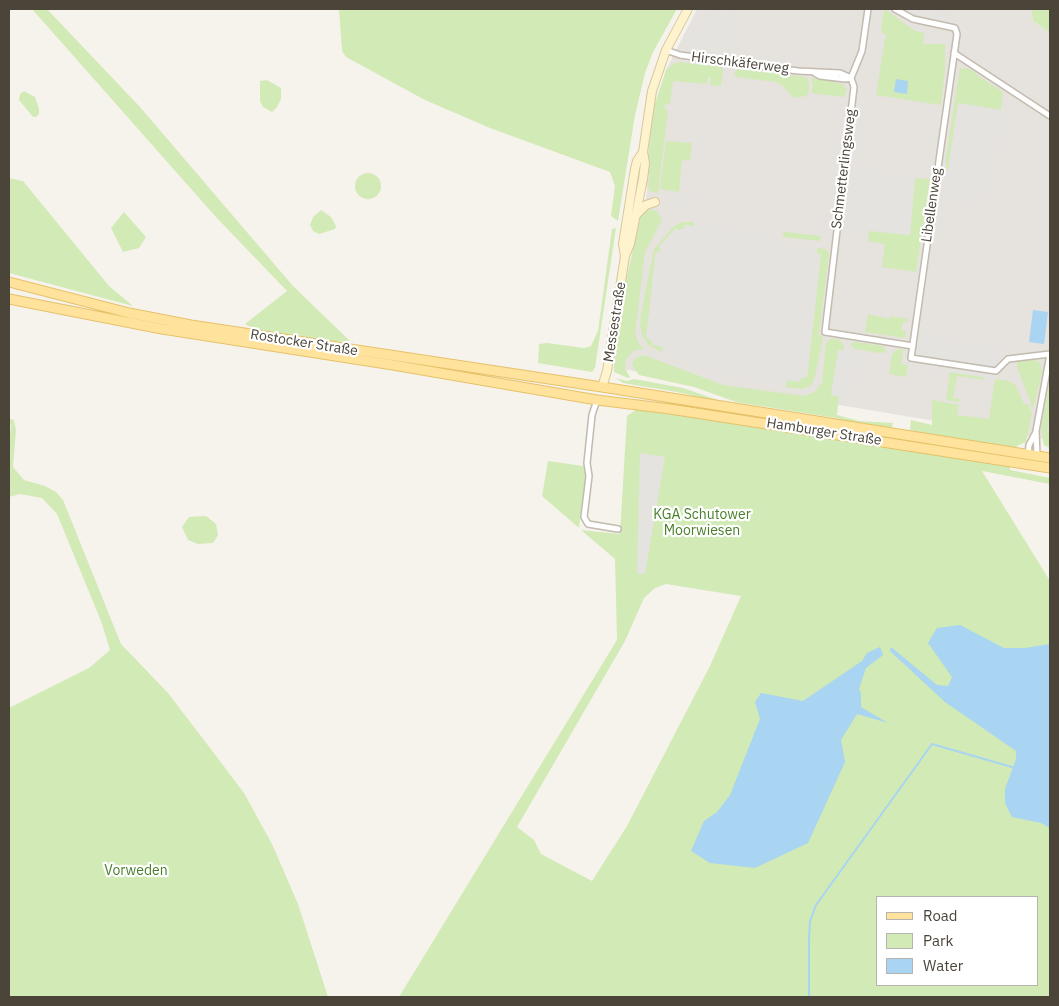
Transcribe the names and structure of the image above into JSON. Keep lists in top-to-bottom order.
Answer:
{
  "streets": {
    "main road": ["Messestraße", "Rostocker Straße", "Hamburger Straße"],
    "street": ["Hirschkäferweg", "Schmetterlingsweg", "Libellenweg"]
  },
  "crossings": [
    ["Hirschkäferweg", "Schmetterlingsweg"],
    ["Hirschkäferweg", "Messestraße"],
    ["Schmetterlingsweg", "Libellenweg"],
    ["Messestraße", "Rostocker Straße"],
    ["Messestraße", "Hamburger Straße"],
    ["Rostocker Straße", "Hamburger Straße"]
  ],
  "parks": ["KGA Schutower Moorwiesen", "Vorweden"],
  "legend": ["Road", "Park", "Water"]
}
